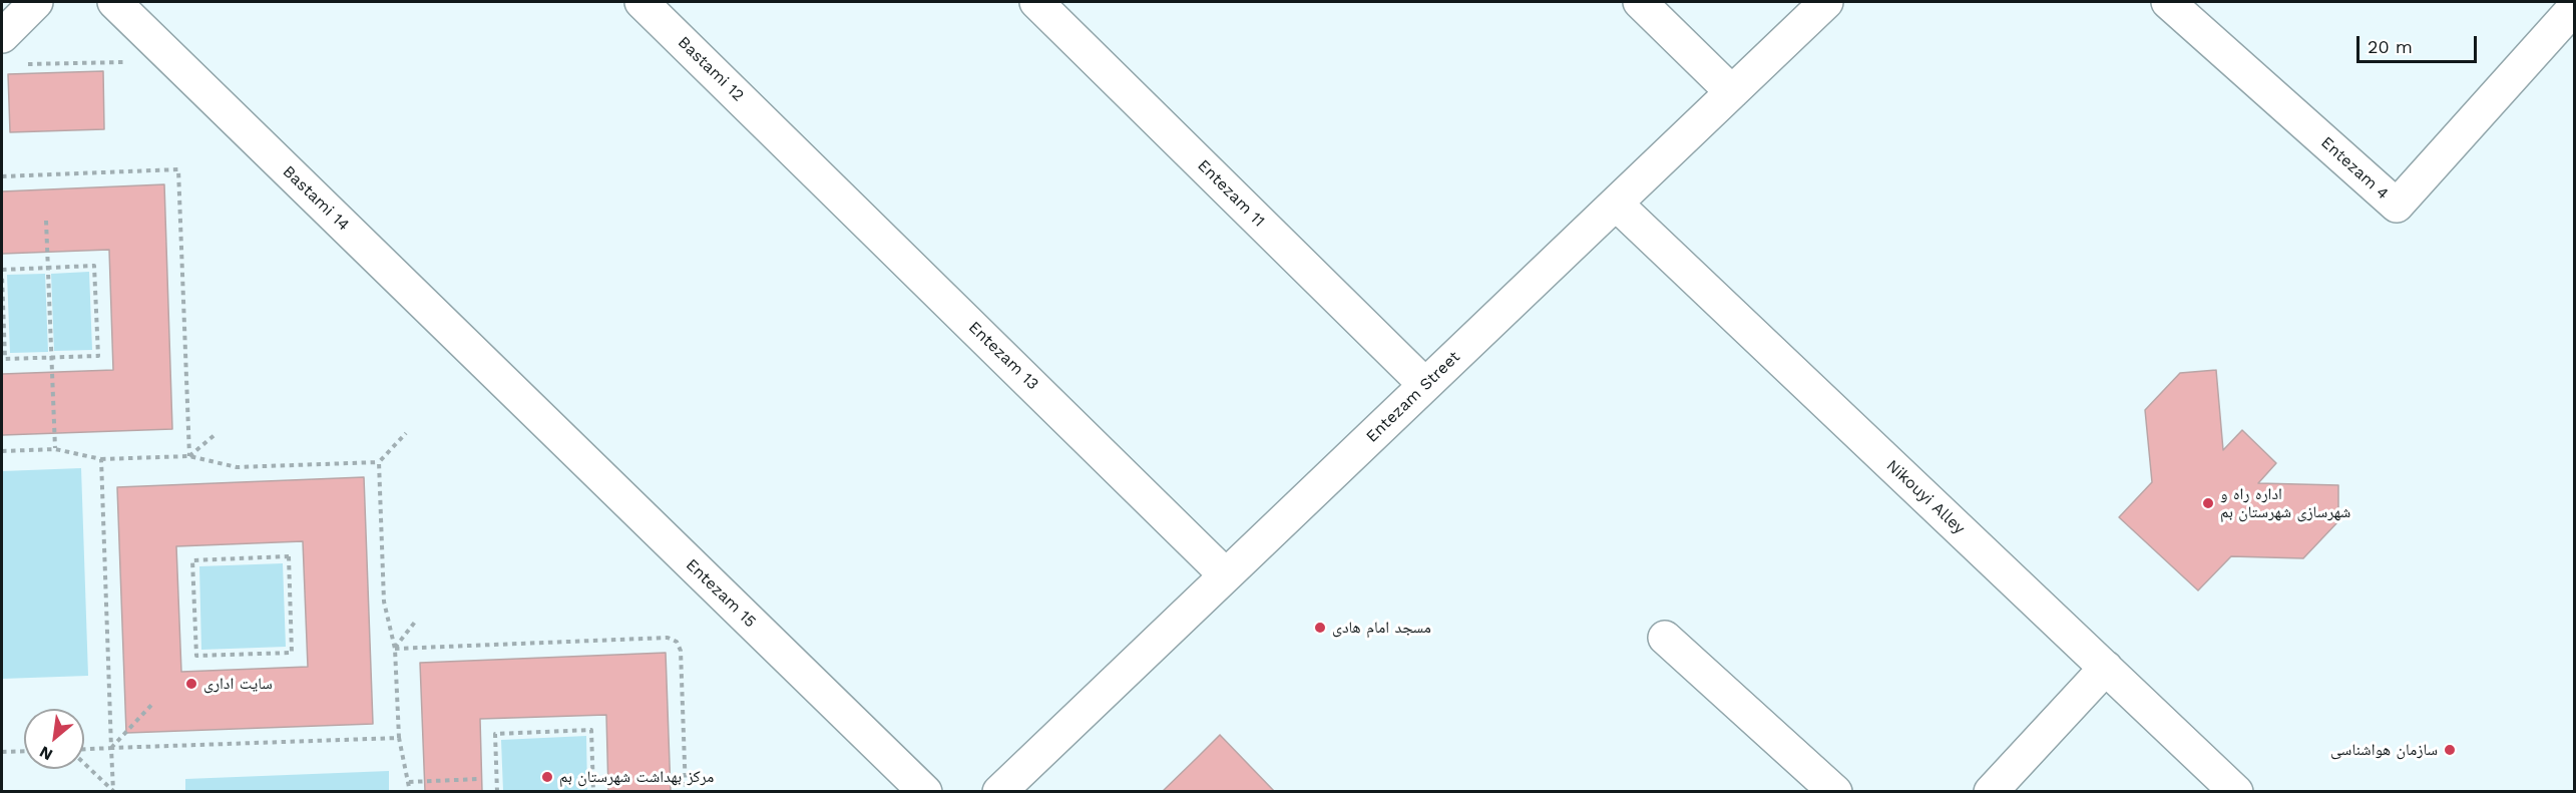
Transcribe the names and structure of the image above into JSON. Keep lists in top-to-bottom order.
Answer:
{
  "streets": {
    "street": [
      "Bastami 12",
      "Entezam 4",
      "Entezam 11",
      "Bastami 14",
      "Entezam 13",
      "Entezam Street",
      "Nikouyi Alley",
      "Entezam 15"
    ]
  },
  "crossings": [
    ["Bastami 12", "Entezam 13"],
    ["Entezam 11", "Entezam Street"],
    ["Bastami 14", "Entezam 15"],
    ["Entezam 13", "Entezam Street"],
    ["Entezam Street", "Nikouyi Alley"]
  ],
  "places": [
    "اداره راه و شهرسازی شهرستان بم",
    "مسجد امام هادی",
    "سایت اداری",
    "سازمان هواشناسی",
    "مرکز بهداشت شهرستان بم"
  ],
  "scale_bar": "20 m",
  "north": "bottom left"
}
